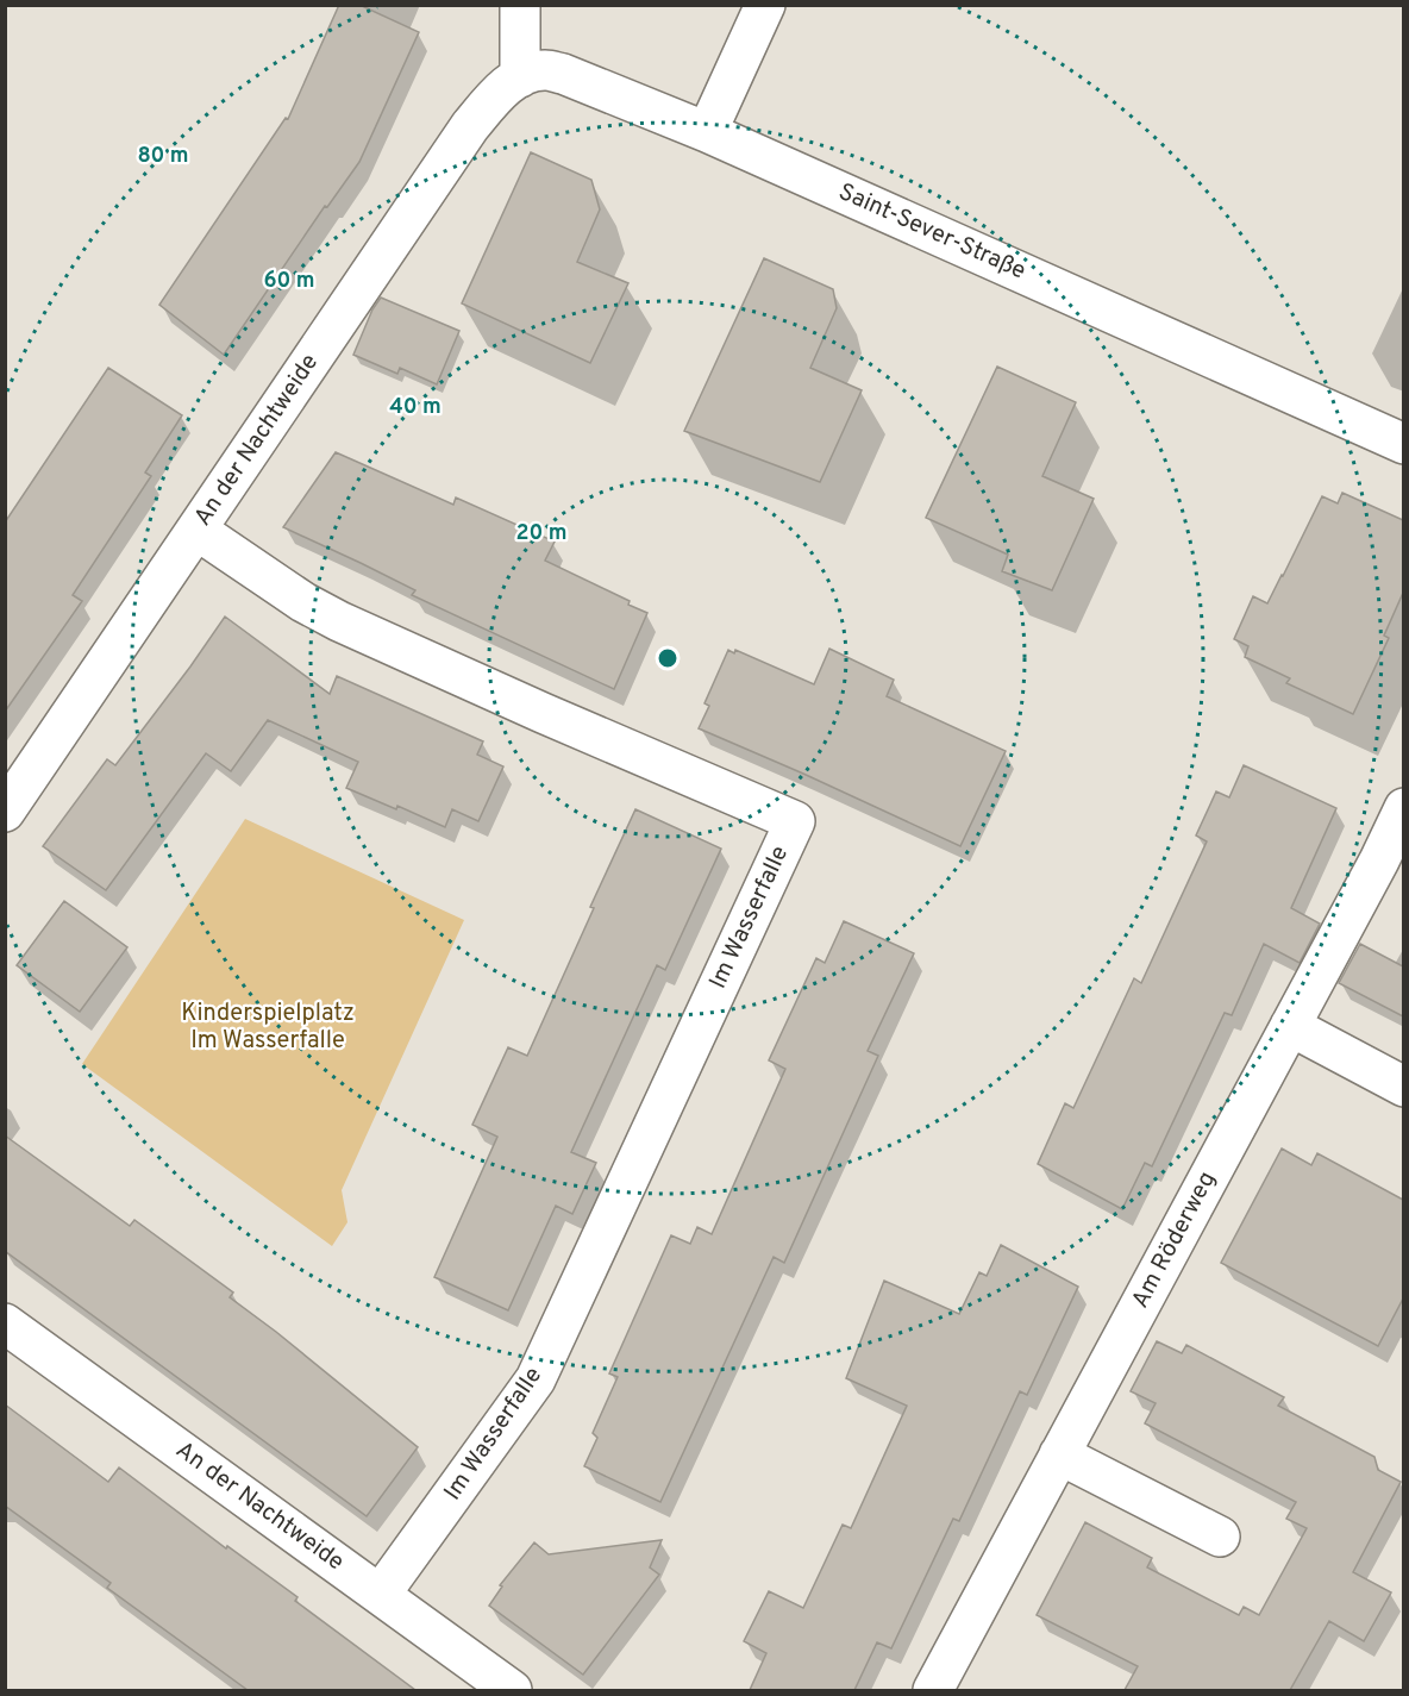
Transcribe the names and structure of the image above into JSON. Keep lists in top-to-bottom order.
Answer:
{
  "streets": {
    "street": [
      "Saint-Sever-Straße",
      "An der Nachtweide",
      "Im Wasserfalle",
      "Am Röderweg"
    ]
  },
  "crossings": [
    ["Saint-Sever-Straße", "An der Nachtweide"],
    ["An der Nachtweide", "Im Wasserfalle"]
  ],
  "parks": ["Kinderspielplatz Im Wasserfalle"],
  "rings": [
    "80 m",
    "60 m",
    "40 m",
    "20 m"
  ]
}
